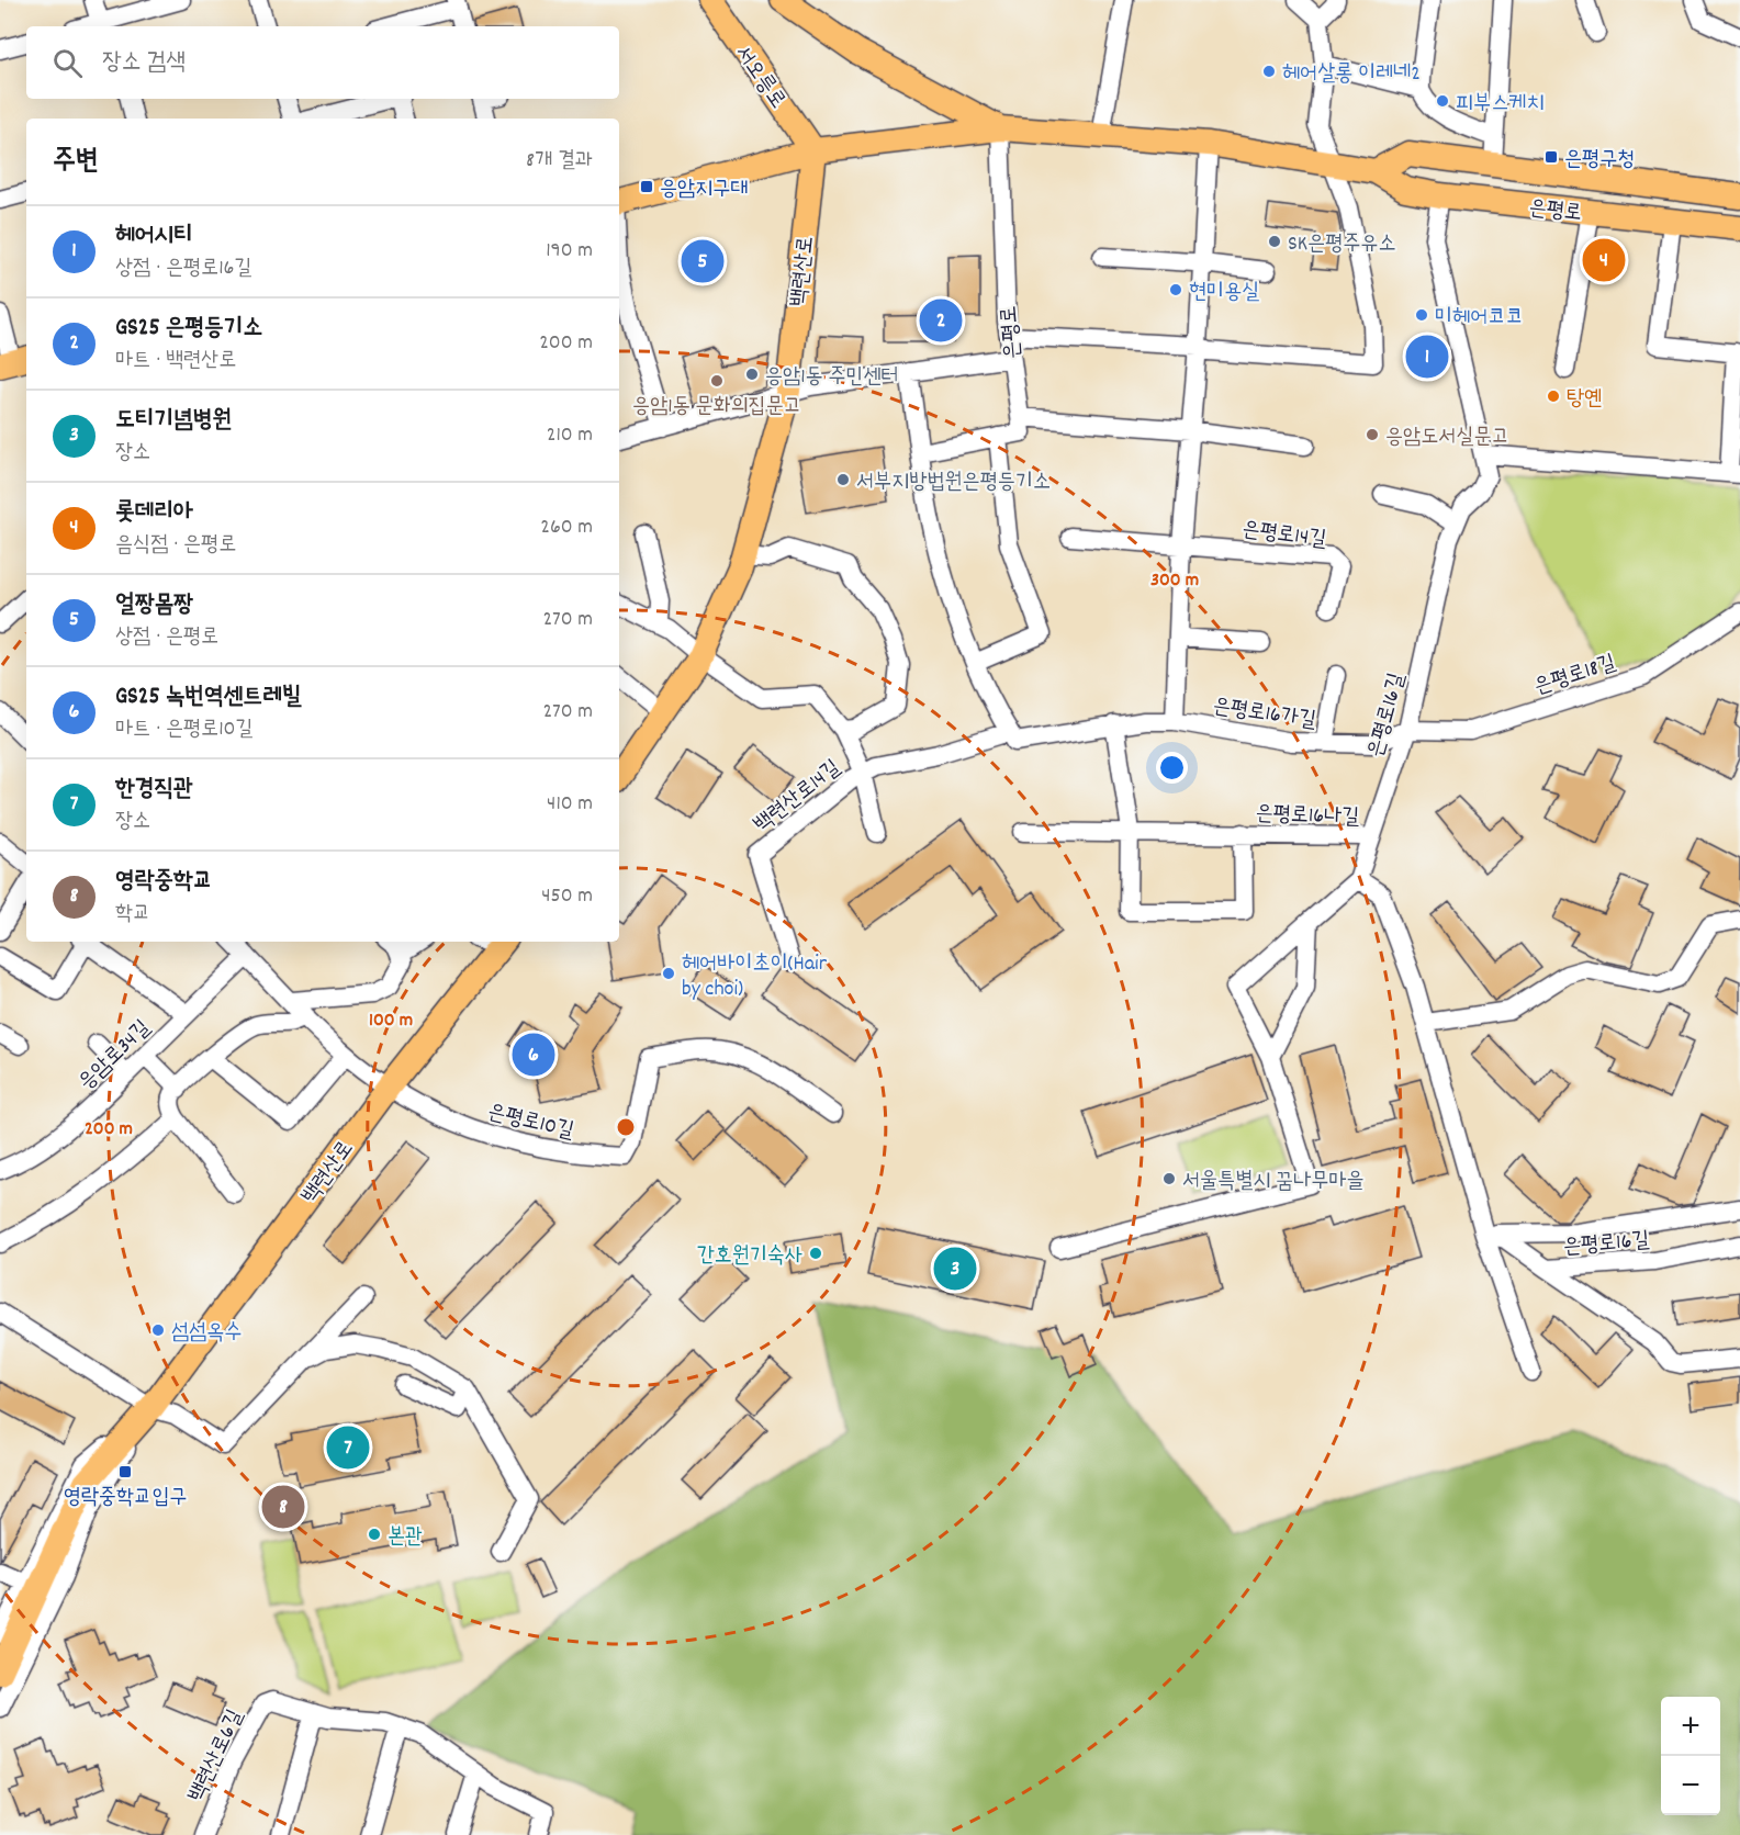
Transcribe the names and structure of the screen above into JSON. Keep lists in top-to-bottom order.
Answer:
{
  "streets": {
    "main road": ["서오릉로", "은평로", "백련산로"],
    "street": [
      "은평로14길",
      "은평로18길",
      "은평로16가길",
      "은평로16길",
      "백련산로14길",
      "은평로16나길",
      "응암로34길",
      "은평로10길",
      "백련산로6길"
    ]
  },
  "crossings": [
    ["서오릉로", "은평로"],
    ["서오릉로", "백련산로"],
    ["은평로", "백련산로"],
    ["은평로", "은평로16길"],
    ["백련산로", "은평로10길"],
    ["은평로18길", "은평로16가길"],
    ["은평로18길", "은평로16길"],
    ["은평로16가길", "은평로16길"],
    ["은평로16가길", "은평로16나길"],
    ["은평로16길", "은평로16나길"],
    ["응암로34길", "은평로10길"]
  ],
  "places": {
    "other": [
      "헤어살롱 이레네2",
      "피부스케치",
      "SK은평주유소",
      "현미용실",
      "미헤어코코",
      "응암1동 주민센터",
      "응암1동 문화의집문고",
      "탕옌",
      "응암도서실문고",
      "서부지방법원은평등기소",
      "헤어바이초이(Hair by choi)",
      "서울특별시 꿈나무마을",
      "간호원기숙사",
      "섬섬옥수",
      "본관"
    ],
    "transit": ["은평구청", "응암지구대", "영락중학교입구"]
  },
  "page": {
    "search": "장소 검색",
    "heading": ["주변", "8개 결과"],
    "list": [
      {
        "mark": "1",
        "name": "헤어시티",
        "note": "상점 · 은평로16길",
        "value": "190 m"
      },
      {
        "mark": "2",
        "name": "GS25 은평등기소",
        "note": "마트 · 백련산로",
        "value": "200 m"
      },
      {
        "mark": "3",
        "name": "도티기념병원",
        "note": "장소",
        "value": "210 m"
      },
      {
        "mark": "4",
        "name": "롯데리아",
        "note": "음식점 · 은평로",
        "value": "260 m"
      },
      {
        "mark": "5",
        "name": "얼짱몸짱",
        "note": "상점 · 은평로",
        "value": "270 m"
      },
      {
        "mark": "6",
        "name": "GS25 녹번역센트레빌",
        "note": "마트 · 은평로10길",
        "value": "270 m"
      },
      {
        "mark": "7",
        "name": "한경직관",
        "note": "장소",
        "value": "410 m"
      },
      {
        "mark": "8",
        "name": "영락중학교",
        "note": "학교",
        "value": "450 m"
      }
    ],
    "pins": [
      "4",
      "5",
      "2",
      "1",
      "6",
      "3",
      "7",
      "8"
    ],
    "map_buttons": ["+", "−"]
  },
  "rings": ["300 m", "100 m", "200 m"]
}
